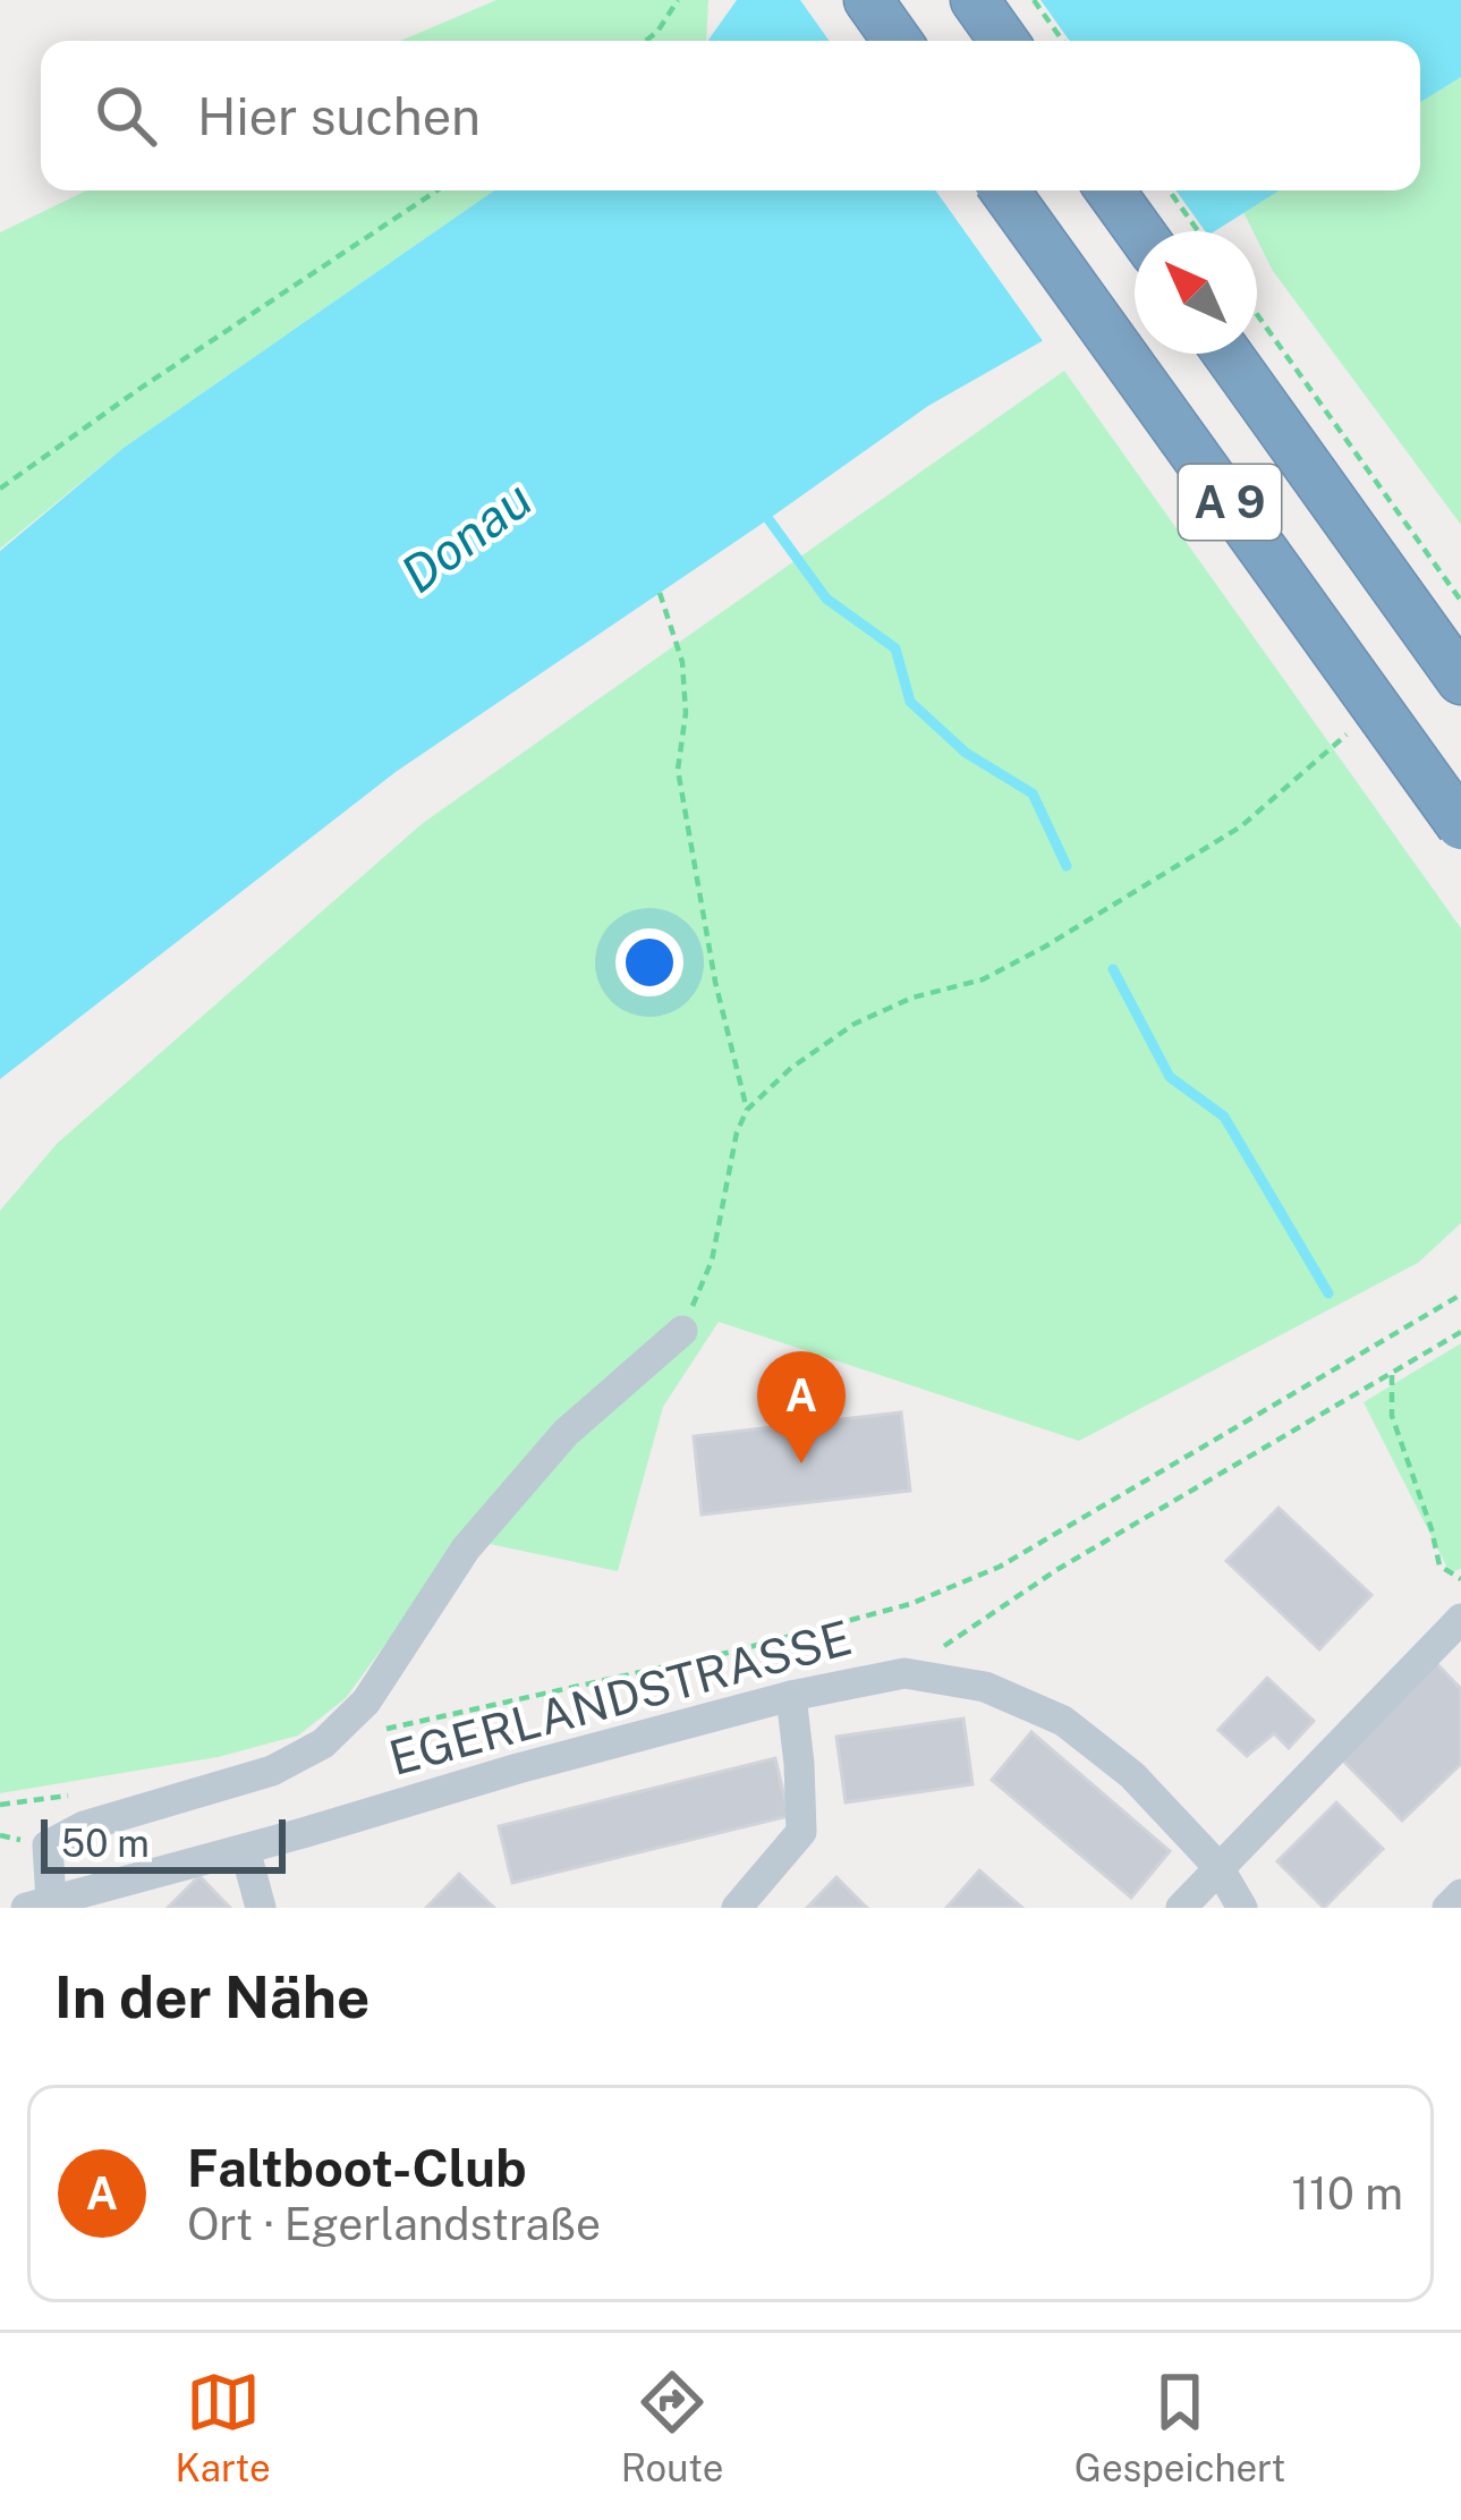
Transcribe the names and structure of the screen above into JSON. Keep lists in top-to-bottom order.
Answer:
{
  "streets": {
    "highway": ["A 9"],
    "street": ["EGERLANDSTRASSE"]
  },
  "water": ["Donau"],
  "scale_bar": "50 m",
  "north": "top left",
  "page": {
    "search": "Hier suchen",
    "pins": "A",
    "scale": "50 m",
    "heading": "In der Nähe",
    "list": [
      {
        "mark": "A",
        "name": "Faltboot-Club",
        "note": "Ort · Egerlandstraße",
        "value": "110 m"
      }
    ],
    "nav": ["Karte", "Route", "Gespeichert"]
  }
}
